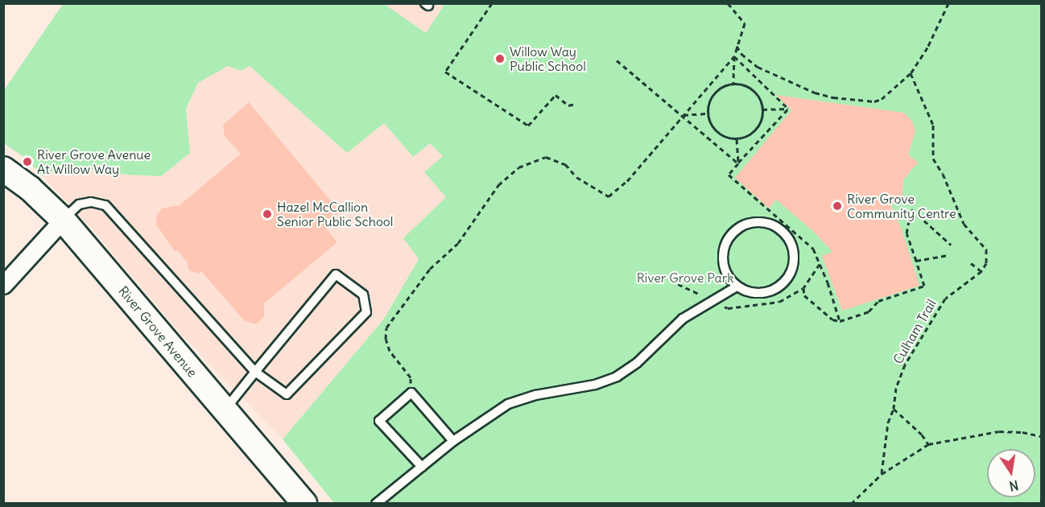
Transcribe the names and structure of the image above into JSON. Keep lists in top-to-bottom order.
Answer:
{
  "streets": {
    "street": ["River Grove Avenue"],
    "path": ["Culham Trail"]
  },
  "parks": ["River Grove Park"],
  "places": [
    "Willow Way Public School",
    "River Grove Avenue At Willow Way",
    "River Grove Community Centre",
    "Hazel McCallion Senior Public School"
  ],
  "north": "bottom"
}
